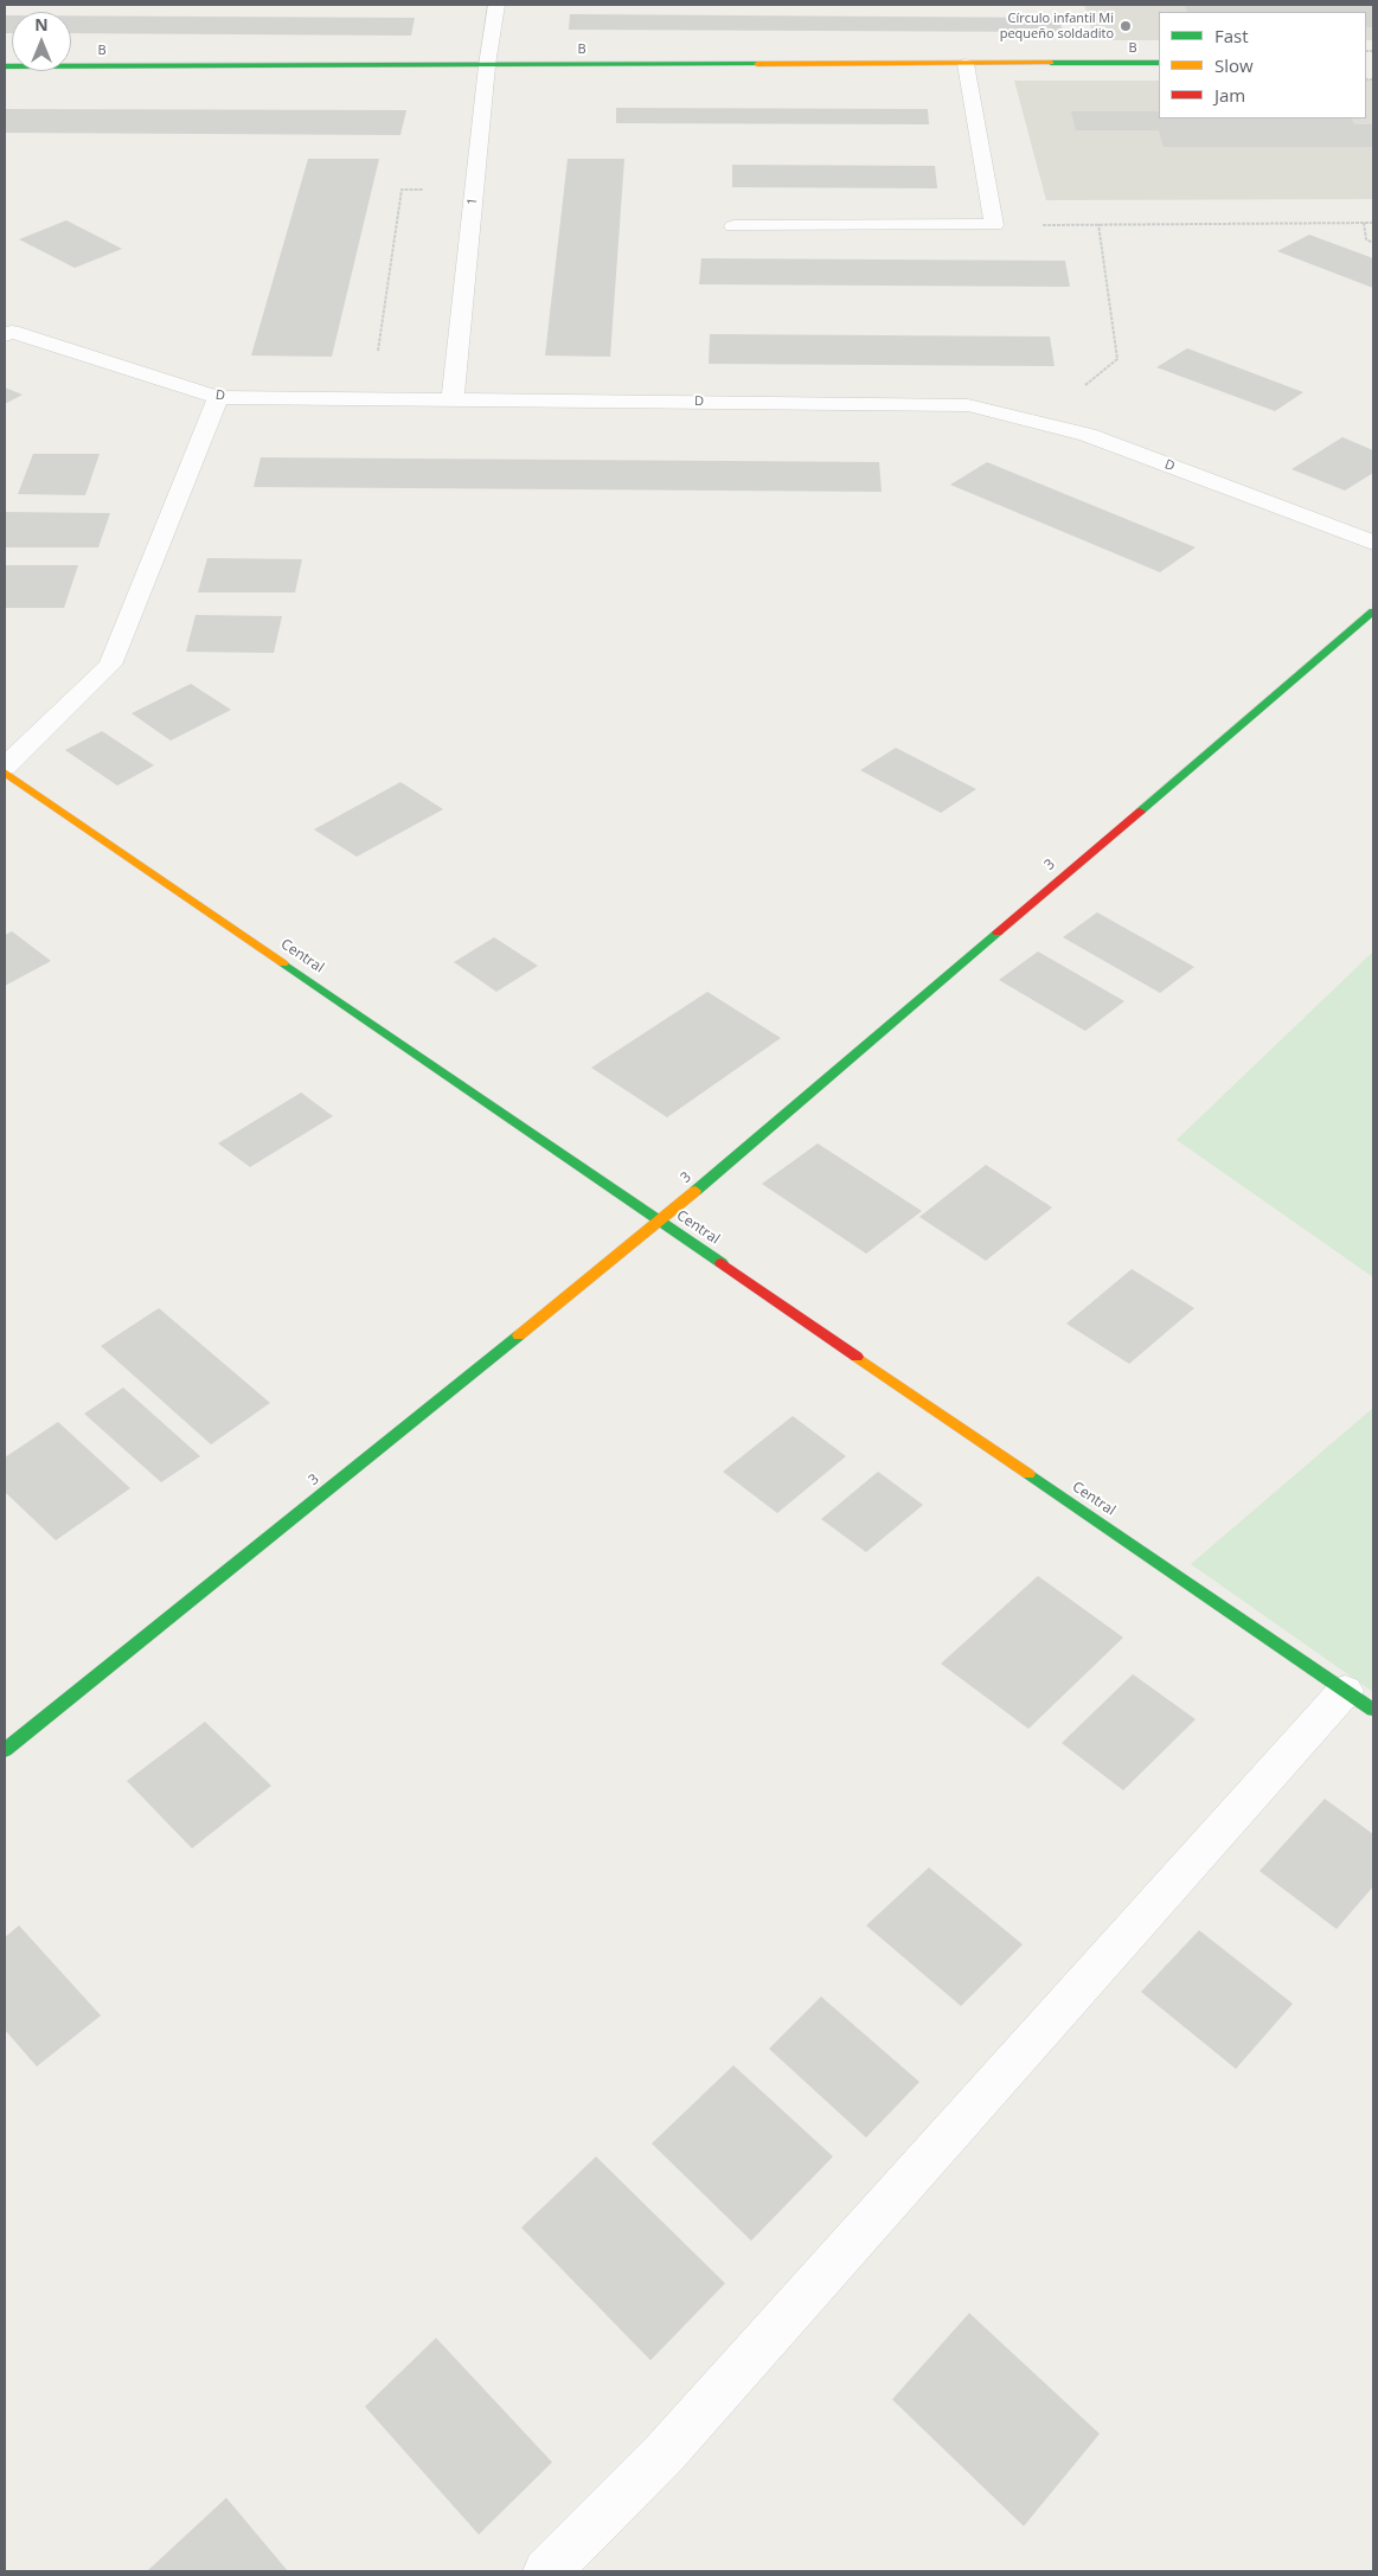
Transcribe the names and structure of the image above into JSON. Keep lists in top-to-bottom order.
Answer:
{
  "streets": {
    "street": [
      "B",
      "1",
      "D",
      "3",
      "Central"
    ]
  },
  "crossings": [
    ["B", "1"],
    ["1", "D"],
    ["3", "Central"]
  ],
  "places": ["Círculo infantil Mi pequeño soldadito"],
  "legend": ["Fast", "Slow", "Jam"],
  "north": "top"
}
